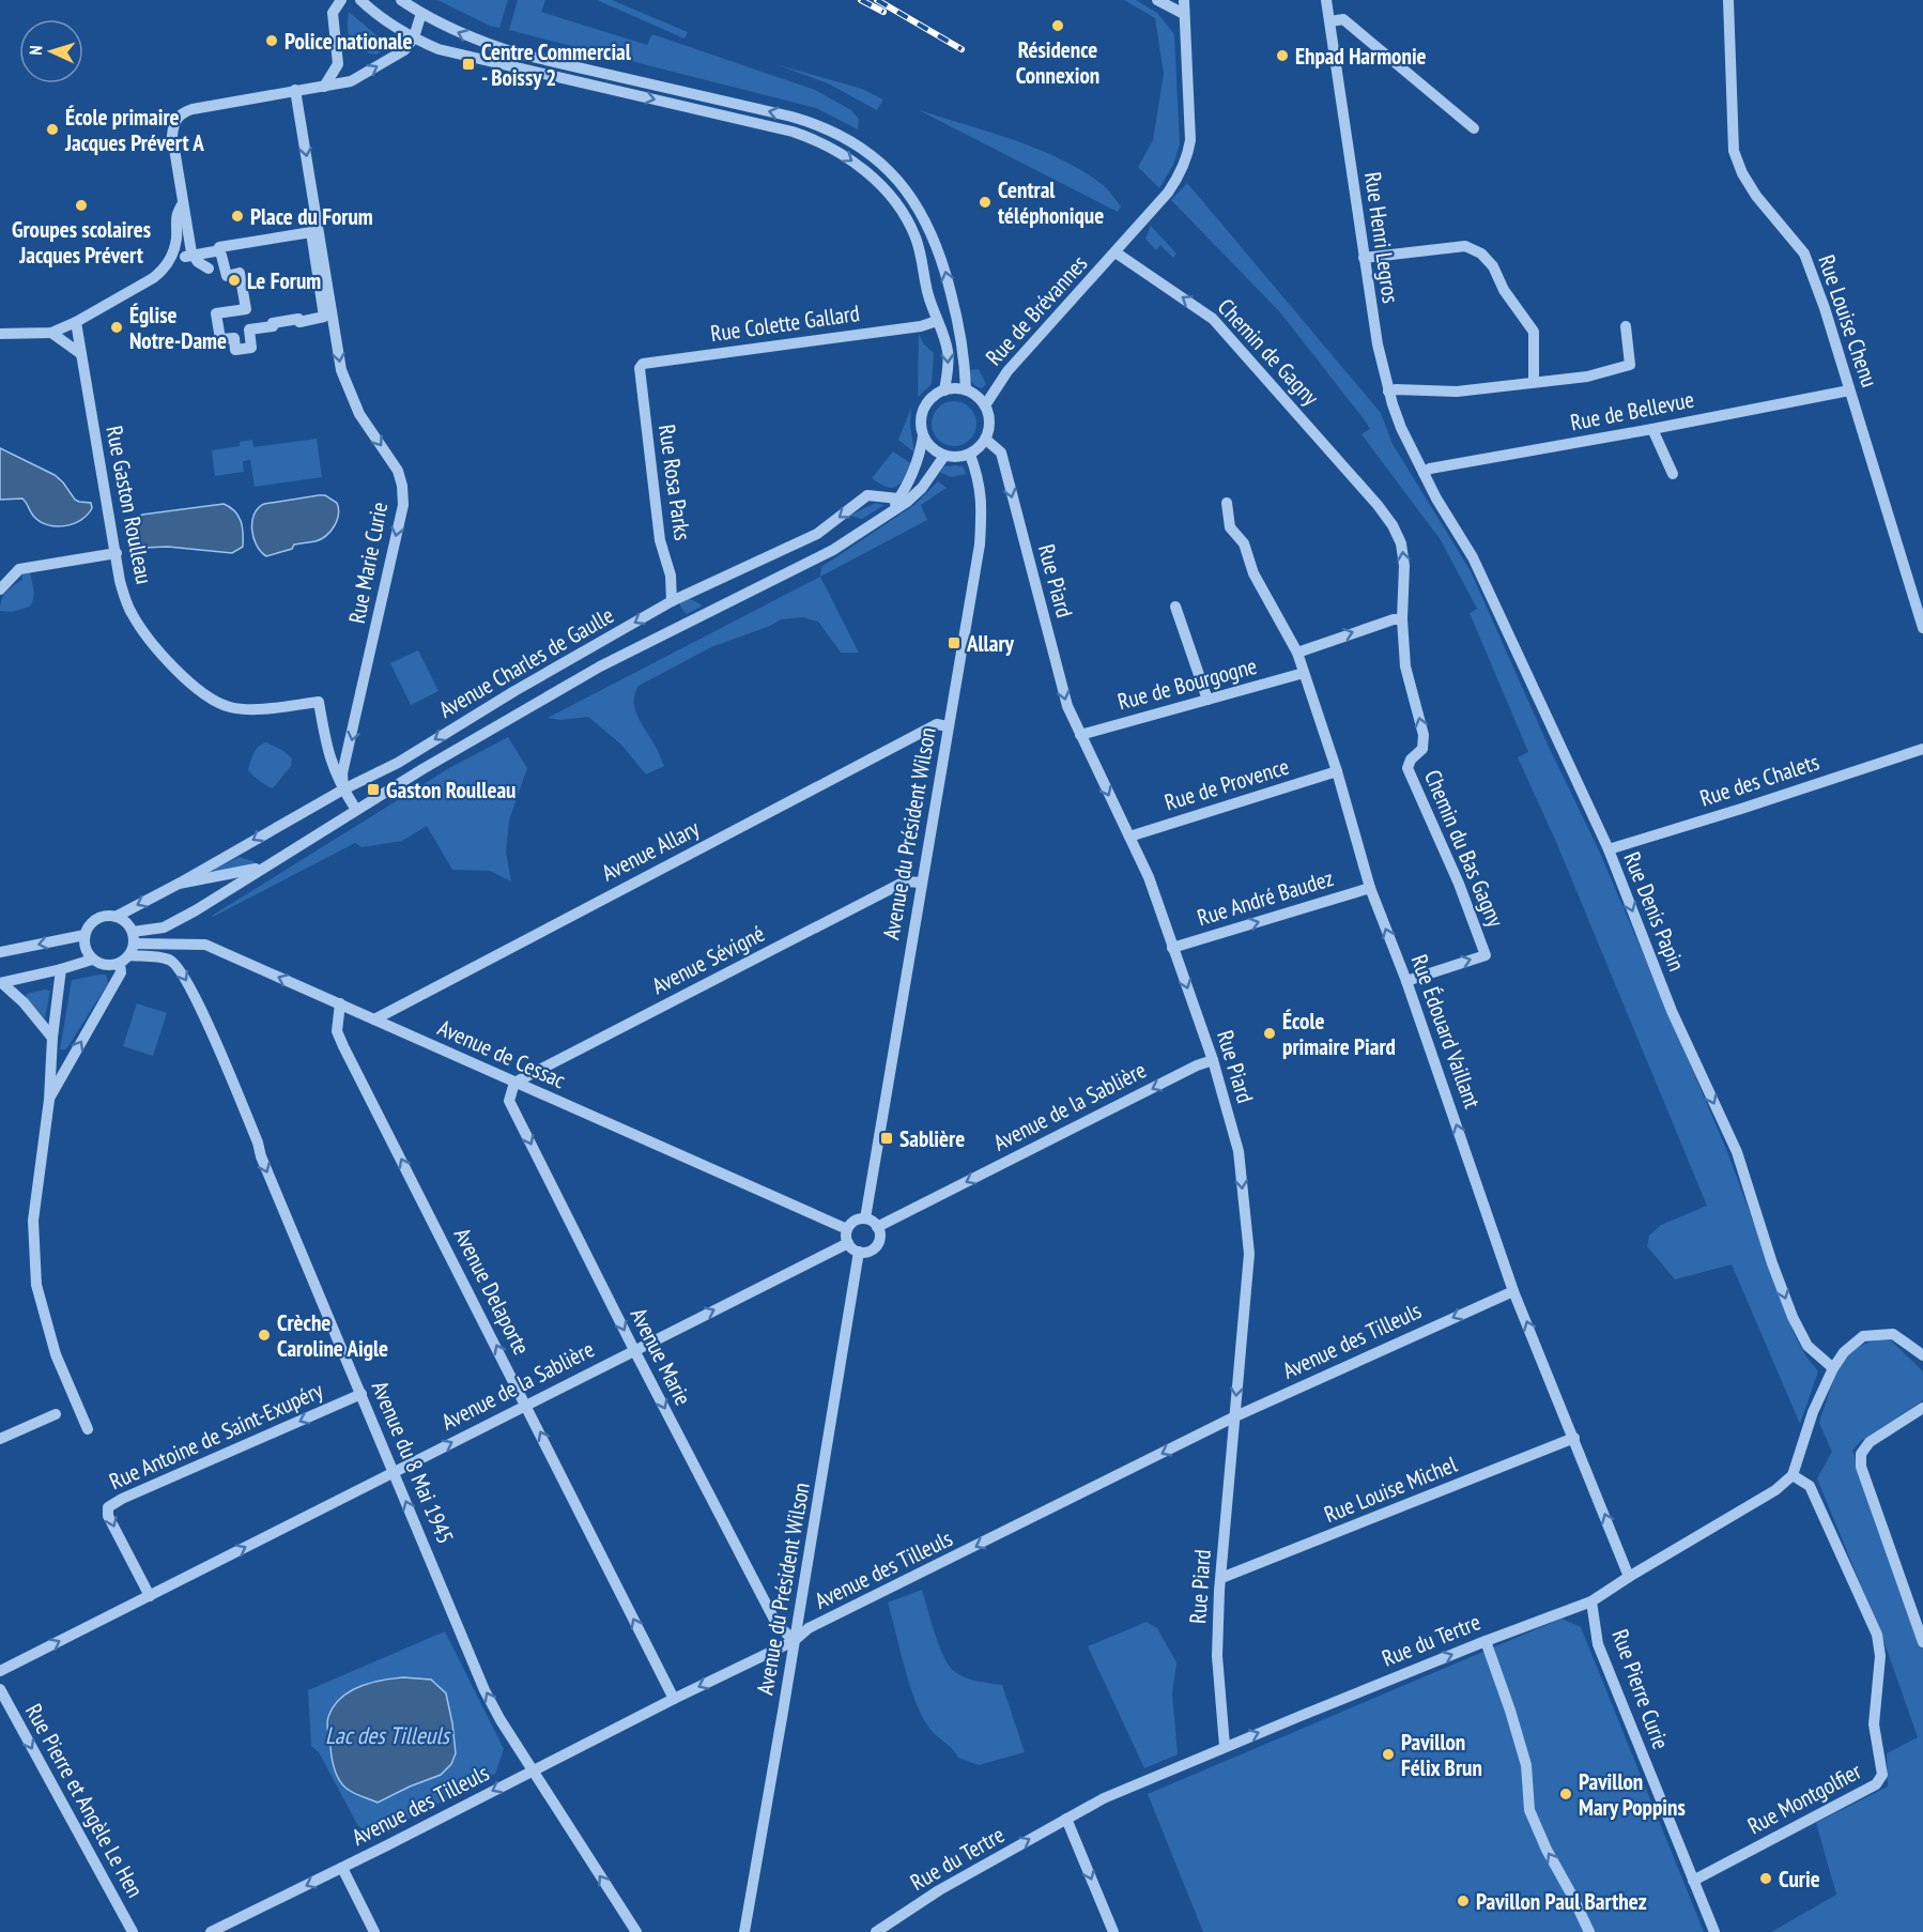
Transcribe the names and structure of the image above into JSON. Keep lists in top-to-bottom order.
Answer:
{
  "streets": {
    "street": [
      "Rue Henri Legros",
      "Rue de Brévannes",
      "Rue Louise Chenu",
      "Rue Colette Gallard",
      "Chemin de Gagny",
      "Rue de Bellevue",
      "Rue Rosa Parks",
      "Rue Gaston Roulleau",
      "Rue Marie Curie",
      "Rue Piard",
      "Avenue Charles de Gaulle",
      "Rue de Bourgogne",
      "Rue des Chalets",
      "Rue de Provence",
      "Avenue du Président Wilson",
      "Chemin du Bas Gagny",
      "Avenue Allary",
      "Rue André Baudez",
      "Rue Denis Papin",
      "Avenue Sévigné",
      "Rue Édouard Vaillant",
      "Avenue de Cessac",
      "Avenue de la Sablière",
      "Avenue Delaporte",
      "Avenue des Tilleuls",
      "Avenue Marie",
      "Rue Antoine de Saint-Exupéry",
      "Avenue du 8 Mai 1945",
      "Rue Louise Michel",
      "Rue du Tertre",
      "Rue Pierre Curie",
      "Rue Montgolfier",
      "Rue Pierre et Angèle Le Hen"
    ]
  },
  "crossings": [
    ["Rue Henri Legros", "Rue de Bellevue"],
    ["Rue Henri Legros", "Rue Denis Papin"],
    ["Rue de Brévannes", "Chemin de Gagny"],
    ["Rue de Brévannes", "Rue Piard"],
    ["Rue de Brévannes", "Avenue Charles de Gaulle"],
    ["Rue de Brévannes", "Avenue du Président Wilson"],
    ["Rue Louise Chenu", "Rue de Bellevue"],
    ["Rue Colette Gallard", "Rue Rosa Parks"],
    ["Chemin de Gagny", "Chemin du Bas Gagny"],
    ["Rue de Bellevue", "Rue Denis Papin"],
    ["Rue Rosa Parks", "Avenue Charles de Gaulle"],
    ["Rue Gaston Roulleau", "Rue Marie Curie"],
    ["Rue Gaston Roulleau", "Avenue Charles de Gaulle"],
    ["Rue Marie Curie", "Avenue Charles de Gaulle"],
    ["Rue Piard", "Avenue Charles de Gaulle"],
    ["Rue Piard", "Rue de Bourgogne"],
    ["Rue Piard", "Rue de Provence"],
    ["Rue Piard", "Avenue du Président Wilson"],
    ["Rue Piard", "Rue André Baudez"],
    ["Rue Piard", "Avenue de la Sablière"],
    ["Rue Piard", "Avenue des Tilleuls"],
    ["Rue Piard", "Rue Louise Michel"],
    ["Rue Piard", "Rue du Tertre"],
    ["Avenue Charles de Gaulle", "Avenue du Président Wilson"],
    ["Avenue Charles de Gaulle", "Avenue de Cessac"],
    ["Avenue Charles de Gaulle", "Avenue du 8 Mai 1945"],
    ["Rue de Bourgogne", "Rue Édouard Vaillant"],
    ["Rue des Chalets", "Rue Denis Papin"],
    ["Rue de Provence", "Rue Édouard Vaillant"],
    ["Avenue du Président Wilson", "Avenue Allary"],
    ["Avenue du Président Wilson", "Avenue Sévigné"],
    ["Avenue du Président Wilson", "Avenue de Cessac"],
    ["Avenue du Président Wilson", "Avenue de la Sablière"],
    ["Avenue du Président Wilson", "Avenue des Tilleuls"],
    ["Avenue du Président Wilson", "Avenue Marie"],
    ["Chemin du Bas Gagny", "Rue Édouard Vaillant"],
    ["Avenue Allary", "Avenue de Cessac"],
    ["Rue André Baudez", "Rue Édouard Vaillant"],
    ["Avenue Sévigné", "Avenue de Cessac"],
    ["Avenue Sévigné", "Avenue Marie"],
    ["Rue Édouard Vaillant", "Avenue des Tilleuls"],
    ["Rue Édouard Vaillant", "Rue Louise Michel"],
    ["Rue Édouard Vaillant", "Rue du Tertre"],
    ["Avenue de Cessac", "Avenue de la Sablière"],
    ["Avenue de Cessac", "Avenue Delaporte"],
    ["Avenue de Cessac", "Avenue Marie"],
    ["Avenue de Cessac", "Avenue du 8 Mai 1945"],
    ["Avenue de la Sablière", "Avenue Delaporte"],
    ["Avenue de la Sablière", "Avenue Marie"],
    ["Avenue de la Sablière", "Rue Antoine de Saint-Exupéry"],
    ["Avenue de la Sablière", "Avenue du 8 Mai 1945"],
    ["Avenue Delaporte", "Avenue des Tilleuls"],
    ["Avenue des Tilleuls", "Avenue Marie"],
    ["Avenue des Tilleuls", "Avenue du 8 Mai 1945"],
    ["Rue Antoine de Saint-Exupéry", "Avenue du 8 Mai 1945"],
    ["Rue du Tertre", "Rue Pierre Curie"],
    ["Rue du Tertre", "Rue Montgolfier"],
    ["Rue Pierre Curie", "Rue Montgolfier"]
  ],
  "one_way": [
    "Chemin de Gagny",
    "Rue Marie Curie",
    "Rue Piard",
    "Chemin du Bas Gagny",
    "Rue André Baudez",
    "Rue Denis Papin",
    "Rue Édouard Vaillant",
    "Avenue Delaporte",
    "Avenue des Tilleuls",
    "Avenue Marie",
    "Rue du Tertre",
    "Rue Pierre et Angèle Le Hen"
  ],
  "water": ["Lac des Tilleuls"],
  "places": {
    "other": [
      "Résidence Connexion",
      "Police nationale",
      "Ehpad Harmonie",
      "École primaire Jacques Prévert A",
      "Central téléphonique",
      "Groupes scolaires Jacques Prévert",
      "Place du Forum",
      "Le Forum",
      "Église Notre-Dame",
      "École primaire Piard",
      "Crèche Caroline Aigle",
      "Pavillon Félix Brun",
      "Pavillon Mary Poppins",
      "Curie",
      "Pavillon Paul Barthez"
    ],
    "transit": [
      "Centre Commercial - Boissy 2",
      "Allary",
      "Gaston Roulleau",
      "Sablière"
    ]
  },
  "north": "left"
}
